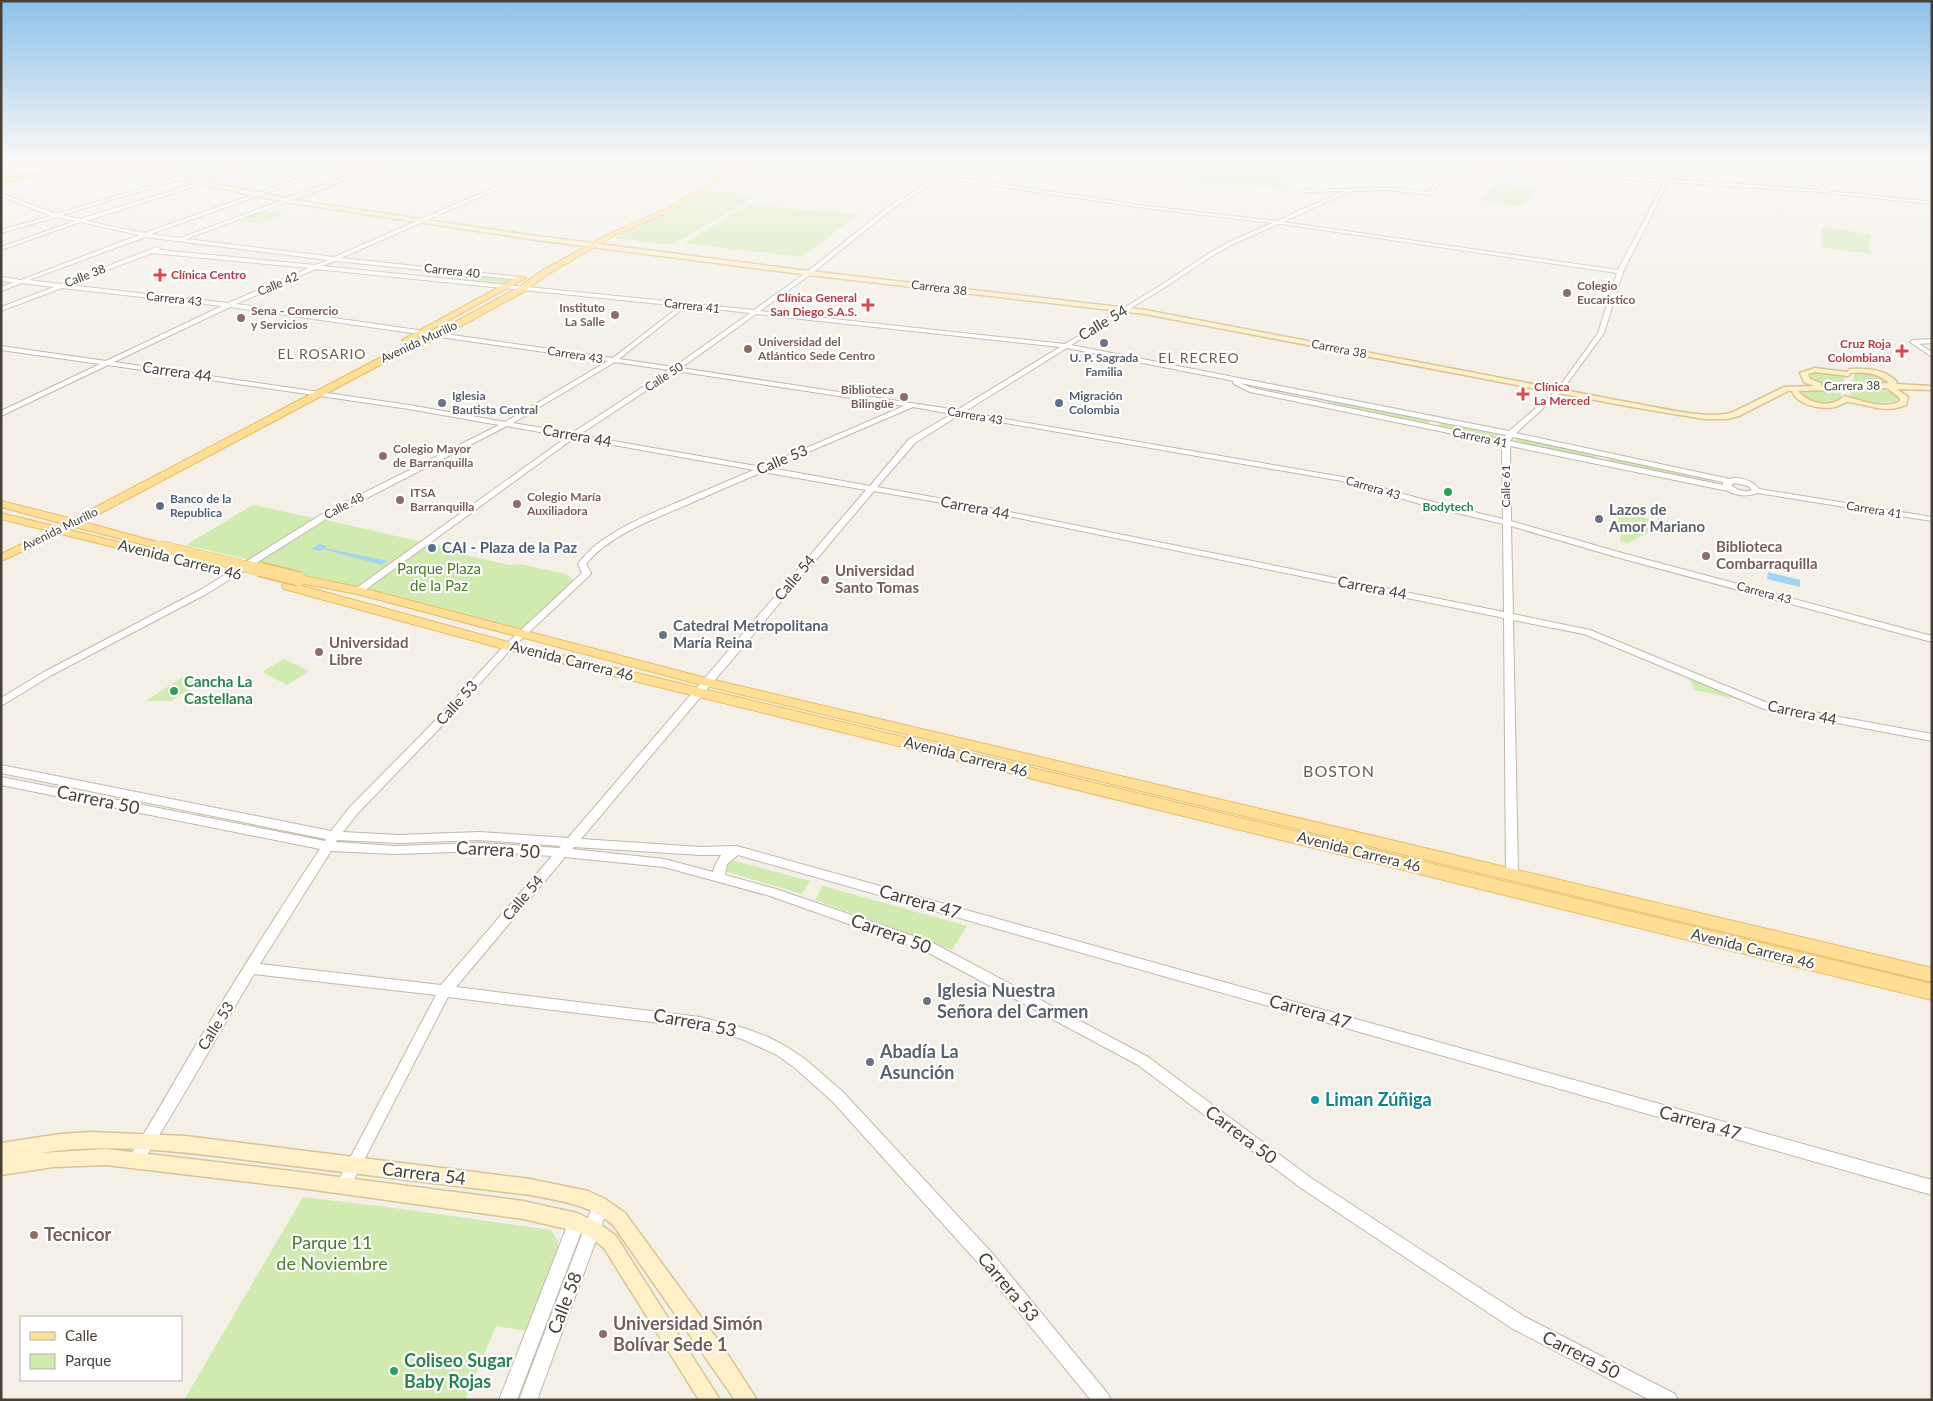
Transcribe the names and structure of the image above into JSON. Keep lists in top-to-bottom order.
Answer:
{
  "streets": {
    "main road": [
      "Carrera 38",
      "Avenida Murillo",
      "Avenida Carrera 46",
      "Carrera 54"
    ],
    "street": [
      "Carrera 40",
      "Calle 38",
      "Calle 42",
      "Carrera 43",
      "Carrera 41",
      "Calle 54",
      "Carrera 44",
      "Calle 50",
      "Calle 53",
      "Calle 61",
      "Calle 48",
      "Carrera 50",
      "Carrera 47",
      "Carrera 53",
      "Calle 58"
    ]
  },
  "crossings": [
    ["Carrera 40", "Calle 38"],
    ["Carrera 40", "Calle 42"],
    ["Carrera 40", "Avenida Murillo"],
    ["Calle 38", "Carrera 43"],
    ["Calle 38", "Carrera 41"],
    ["Calle 42", "Carrera 43"],
    ["Calle 42", "Carrera 41"],
    ["Calle 42", "Carrera 44"],
    ["Carrera 38", "Calle 54"],
    ["Carrera 38", "Avenida Murillo"],
    ["Carrera 38", "Calle 50"],
    ["Carrera 38", "Calle 61"],
    ["Carrera 43", "Calle 54"],
    ["Carrera 43", "Avenida Murillo"],
    ["Carrera 43", "Calle 50"],
    ["Carrera 43", "Calle 53"],
    ["Carrera 43", "Calle 61"],
    ["Carrera 43", "Calle 48"],
    ["Carrera 41", "Calle 54"],
    ["Carrera 41", "Avenida Murillo"],
    ["Carrera 41", "Calle 50"],
    ["Carrera 41", "Calle 61"],
    ["Carrera 41", "Calle 48"],
    ["Calle 54", "Carrera 44"],
    ["Calle 54", "Avenida Carrera 46"],
    ["Calle 54", "Carrera 50"],
    ["Calle 54", "Carrera 53"],
    ["Calle 54", "Carrera 54"],
    ["Avenida Murillo", "Carrera 44"],
    ["Avenida Murillo", "Avenida Carrera 46"],
    ["Carrera 44", "Calle 50"],
    ["Carrera 44", "Calle 53"],
    ["Carrera 44", "Calle 61"],
    ["Carrera 44", "Calle 48"],
    ["Calle 50", "Avenida Carrera 46"],
    ["Calle 53", "Avenida Carrera 46"],
    ["Calle 53", "Carrera 50"],
    ["Calle 53", "Carrera 53"],
    ["Calle 53", "Carrera 54"],
    ["Calle 61", "Avenida Carrera 46"],
    ["Carrera 50", "Carrera 47"],
    ["Carrera 54", "Calle 58"]
  ],
  "districts": ["EL ROSARIO", "EL RECREO", "BOSTON"],
  "parks": ["Parque Plaza de la Paz", "Parque 11 de Noviembre"],
  "places": {
    "health": [
      "Clínica Centro",
      "Clínica General San Diego S.A.S.",
      "Cruz Roja Colombiana",
      "Clínica La Merced"
    ],
    "other": [
      "Colegio Eucaristico",
      "Instituto La Salle",
      "Sena - Comercio y Servicios",
      "U. P. Sagrada Familia",
      "Universidad del Atlántico Sede Centro",
      "Biblioteca Bilingüe",
      "Iglesia Bautista Central",
      "Migración Colombia",
      "Colegio Mayor de Barranquilla",
      "Bodytech",
      "ITSA Barranquilla",
      "Colegio María Auxiliadora",
      "Banco de la Republica",
      "Lazos de Amor Mariano",
      "CAI - Plaza de la Paz",
      "Biblioteca Combarraquilla",
      "Universidad Santo Tomas",
      "Catedral Metropolitana María Reina",
      "Universidad Libre",
      "Cancha La Castellana",
      "Iglesia Nuestra Señora del Carmen",
      "Abadía La Asunción",
      "Liman Zúñiga",
      "Tecnicor",
      "Universidad Simón Bolívar Sede 1",
      "Coliseo Sugar Baby Rojas"
    ]
  },
  "legend": ["Calle", "Parque"]
}
